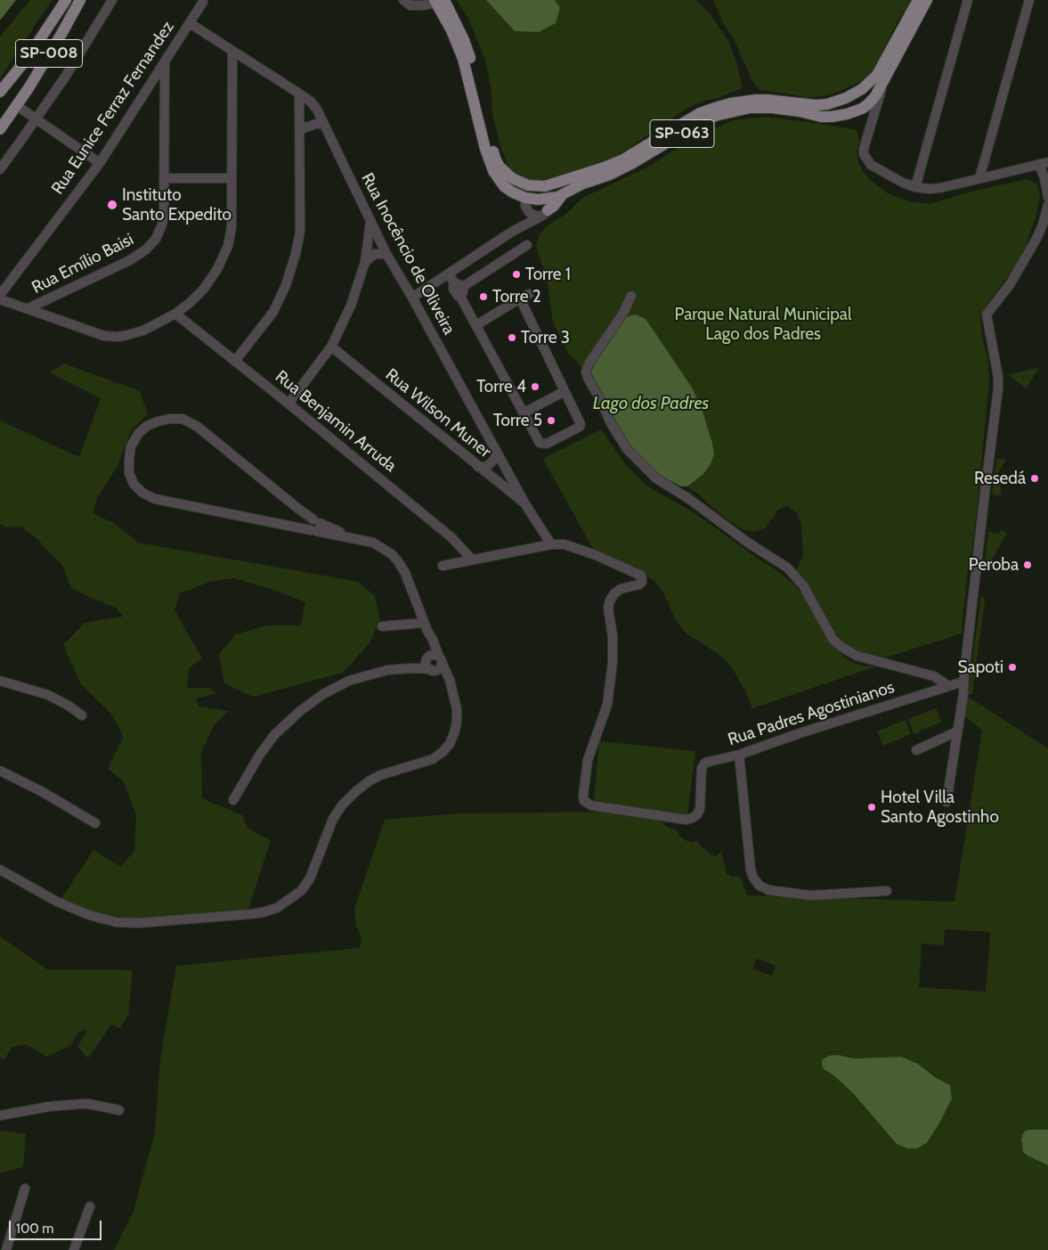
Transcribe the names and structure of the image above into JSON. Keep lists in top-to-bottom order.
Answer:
{
  "streets": {
    "main road": ["SP-008", "SP-063"],
    "street": [
      "Rua Eunice Ferraz Fernandez",
      "Rua Inocêncio de Oliveira",
      "Rua Emílio Baisi",
      "Rua Wilson Muner",
      "Rua Benjamin Arruda",
      "Rua Padres Agostinianos"
    ]
  },
  "crossings": [
    ["Rua Eunice Ferraz Fernandez", "Rua Inocêncio de Oliveira"],
    ["Rua Eunice Ferraz Fernandez", "Rua Emílio Baisi"],
    ["Rua Inocêncio de Oliveira", "Rua Wilson Muner"],
    ["Rua Inocêncio de Oliveira", "Rua Padres Agostinianos"]
  ],
  "water": ["Lago dos Padres"],
  "parks": ["Parque Natural Municipal Lago dos Padres"],
  "places": [
    "Instituto Santo Expedito",
    "Torre 1",
    "Torre 2",
    "Torre 3",
    "Torre 4",
    "Torre 5",
    "Resedá",
    "Peroba",
    "Sapoti",
    "Hotel Villa Santo Agostinho"
  ],
  "scale_bar": "100 m"
}
